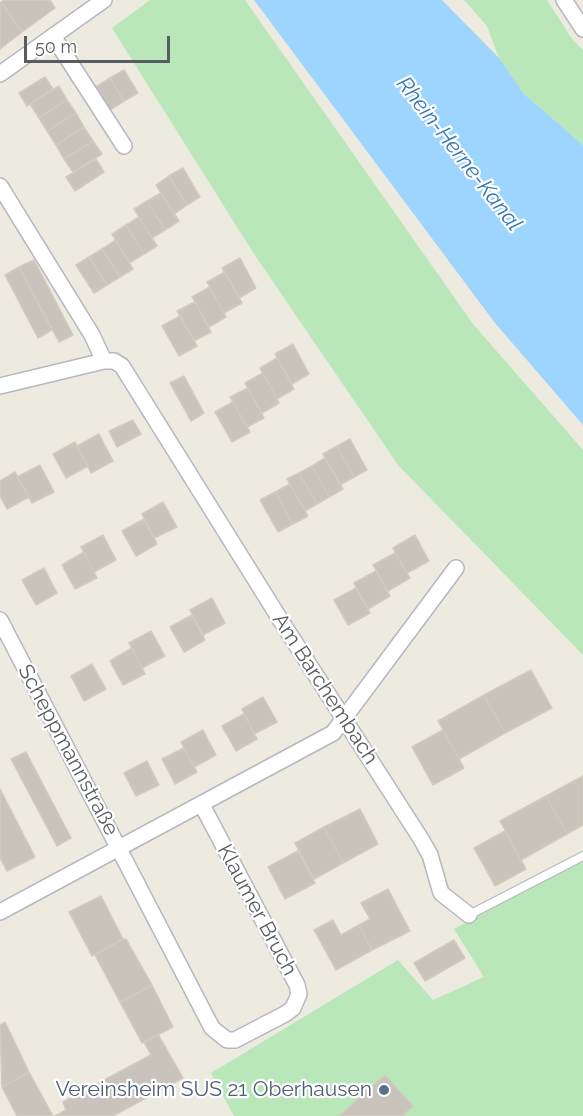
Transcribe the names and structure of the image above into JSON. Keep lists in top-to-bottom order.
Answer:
{
  "streets": {
    "street": ["Am Barchembach", "Scheppmannstraße", "Klaumer Bruch"]
  },
  "crossings": [
    ["Scheppmannstraße", "Klaumer Bruch"]
  ],
  "water": ["Rhein-Herne-Kanal"],
  "places": ["Vereinsheim SUS 21 Oberhausen"],
  "scale_bar": "50 m"
}
